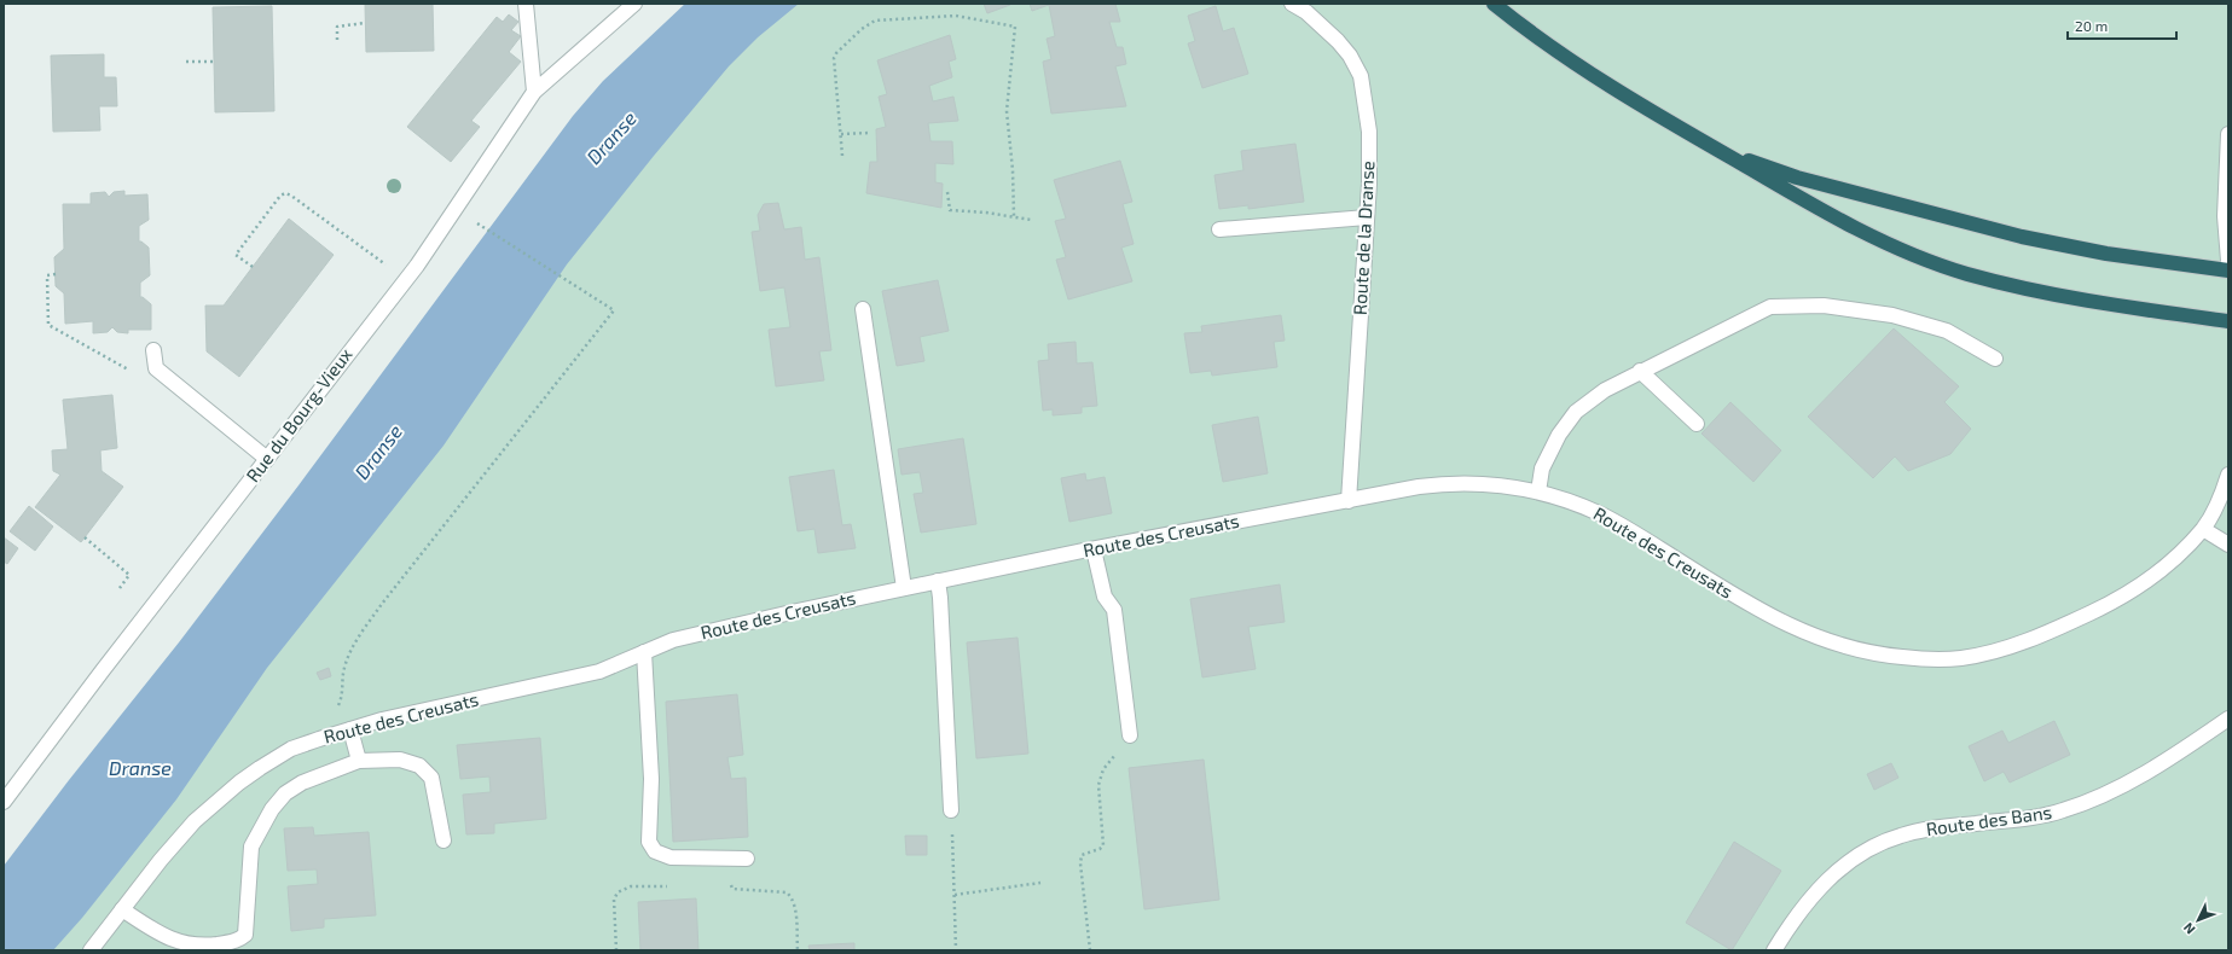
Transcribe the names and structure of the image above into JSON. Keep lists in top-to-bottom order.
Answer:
{
  "streets": {
    "street": [
      "Route de la Dranse",
      "Rue du Bourg-Vieux",
      "Route des Creusats",
      "Route des Bans"
    ]
  },
  "crossings": [
    ["Route de la Dranse", "Route des Creusats"]
  ],
  "water": ["Dranse"],
  "scale_bar": "20 m",
  "north": "bottom left"
}
